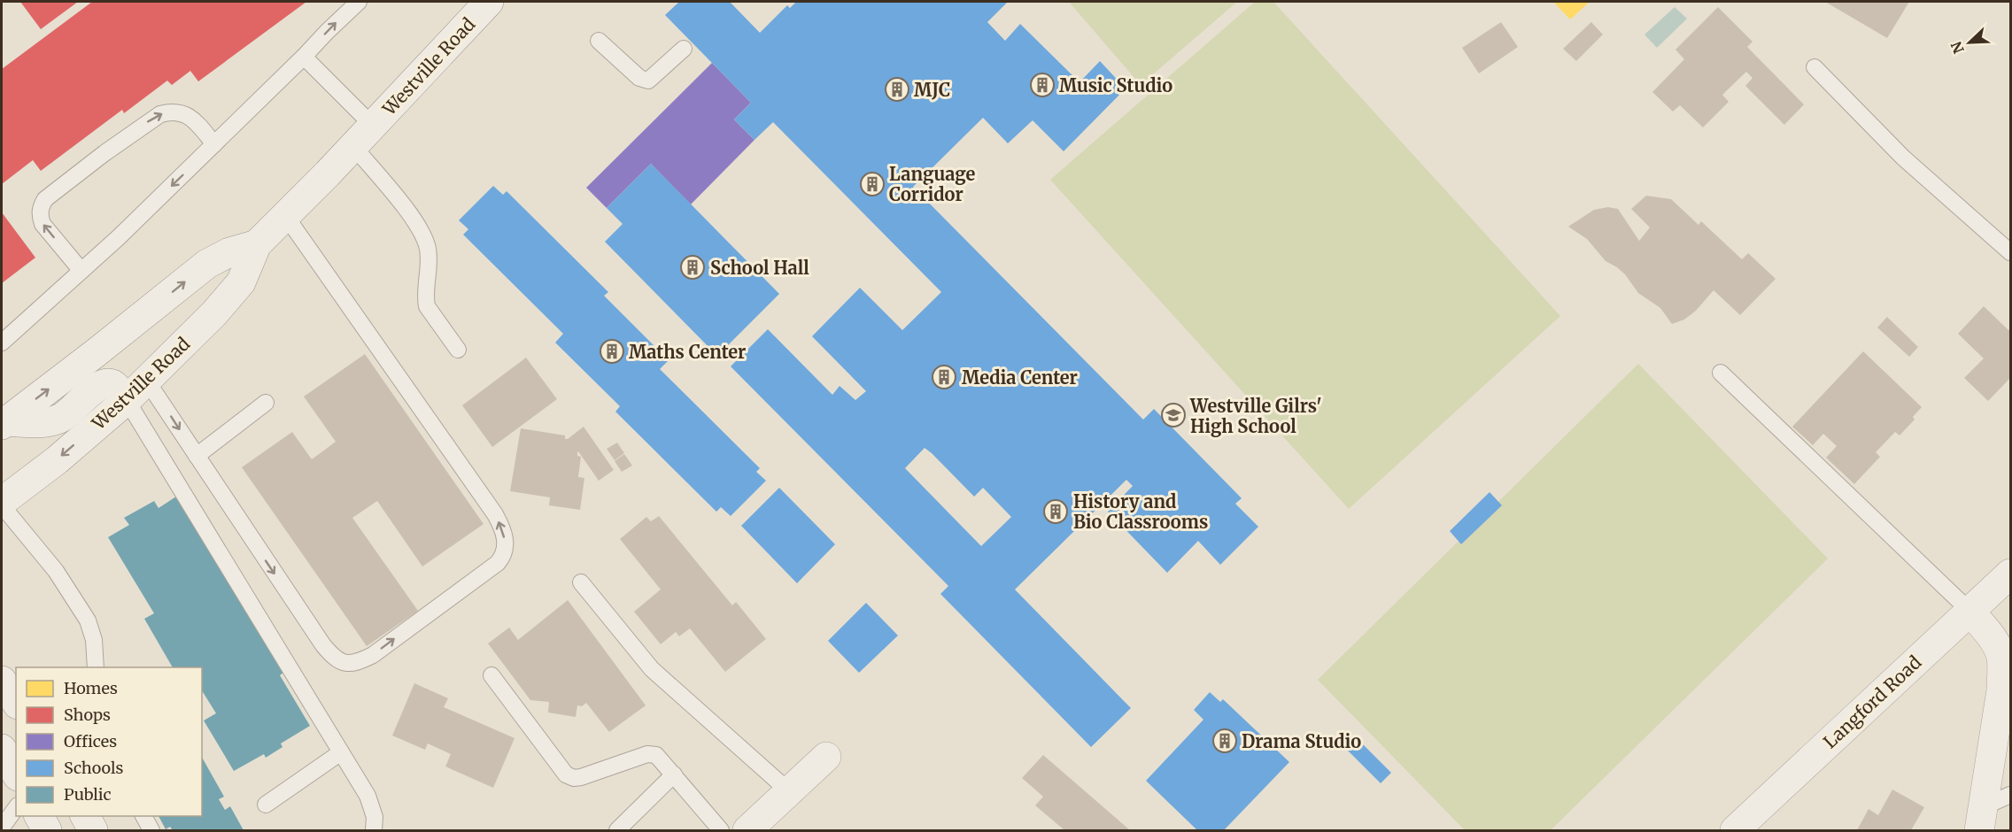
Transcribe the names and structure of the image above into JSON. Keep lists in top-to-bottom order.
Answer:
{
  "streets": {
    "street": ["Westville Road", "Langford Road"]
  },
  "places": {
    "building": [
      "Music Studio",
      "MJC",
      "Language Corridor",
      "School Hall",
      "Maths Center",
      "Media Center",
      "History and Bio Classrooms",
      "Drama Studio"
    ],
    "school or university": ["Westville Gilrs' High School"]
  },
  "legend": [
    "Homes",
    "Shops",
    "Offices",
    "Schools",
    "Public"
  ],
  "north": "bottom left"
}
